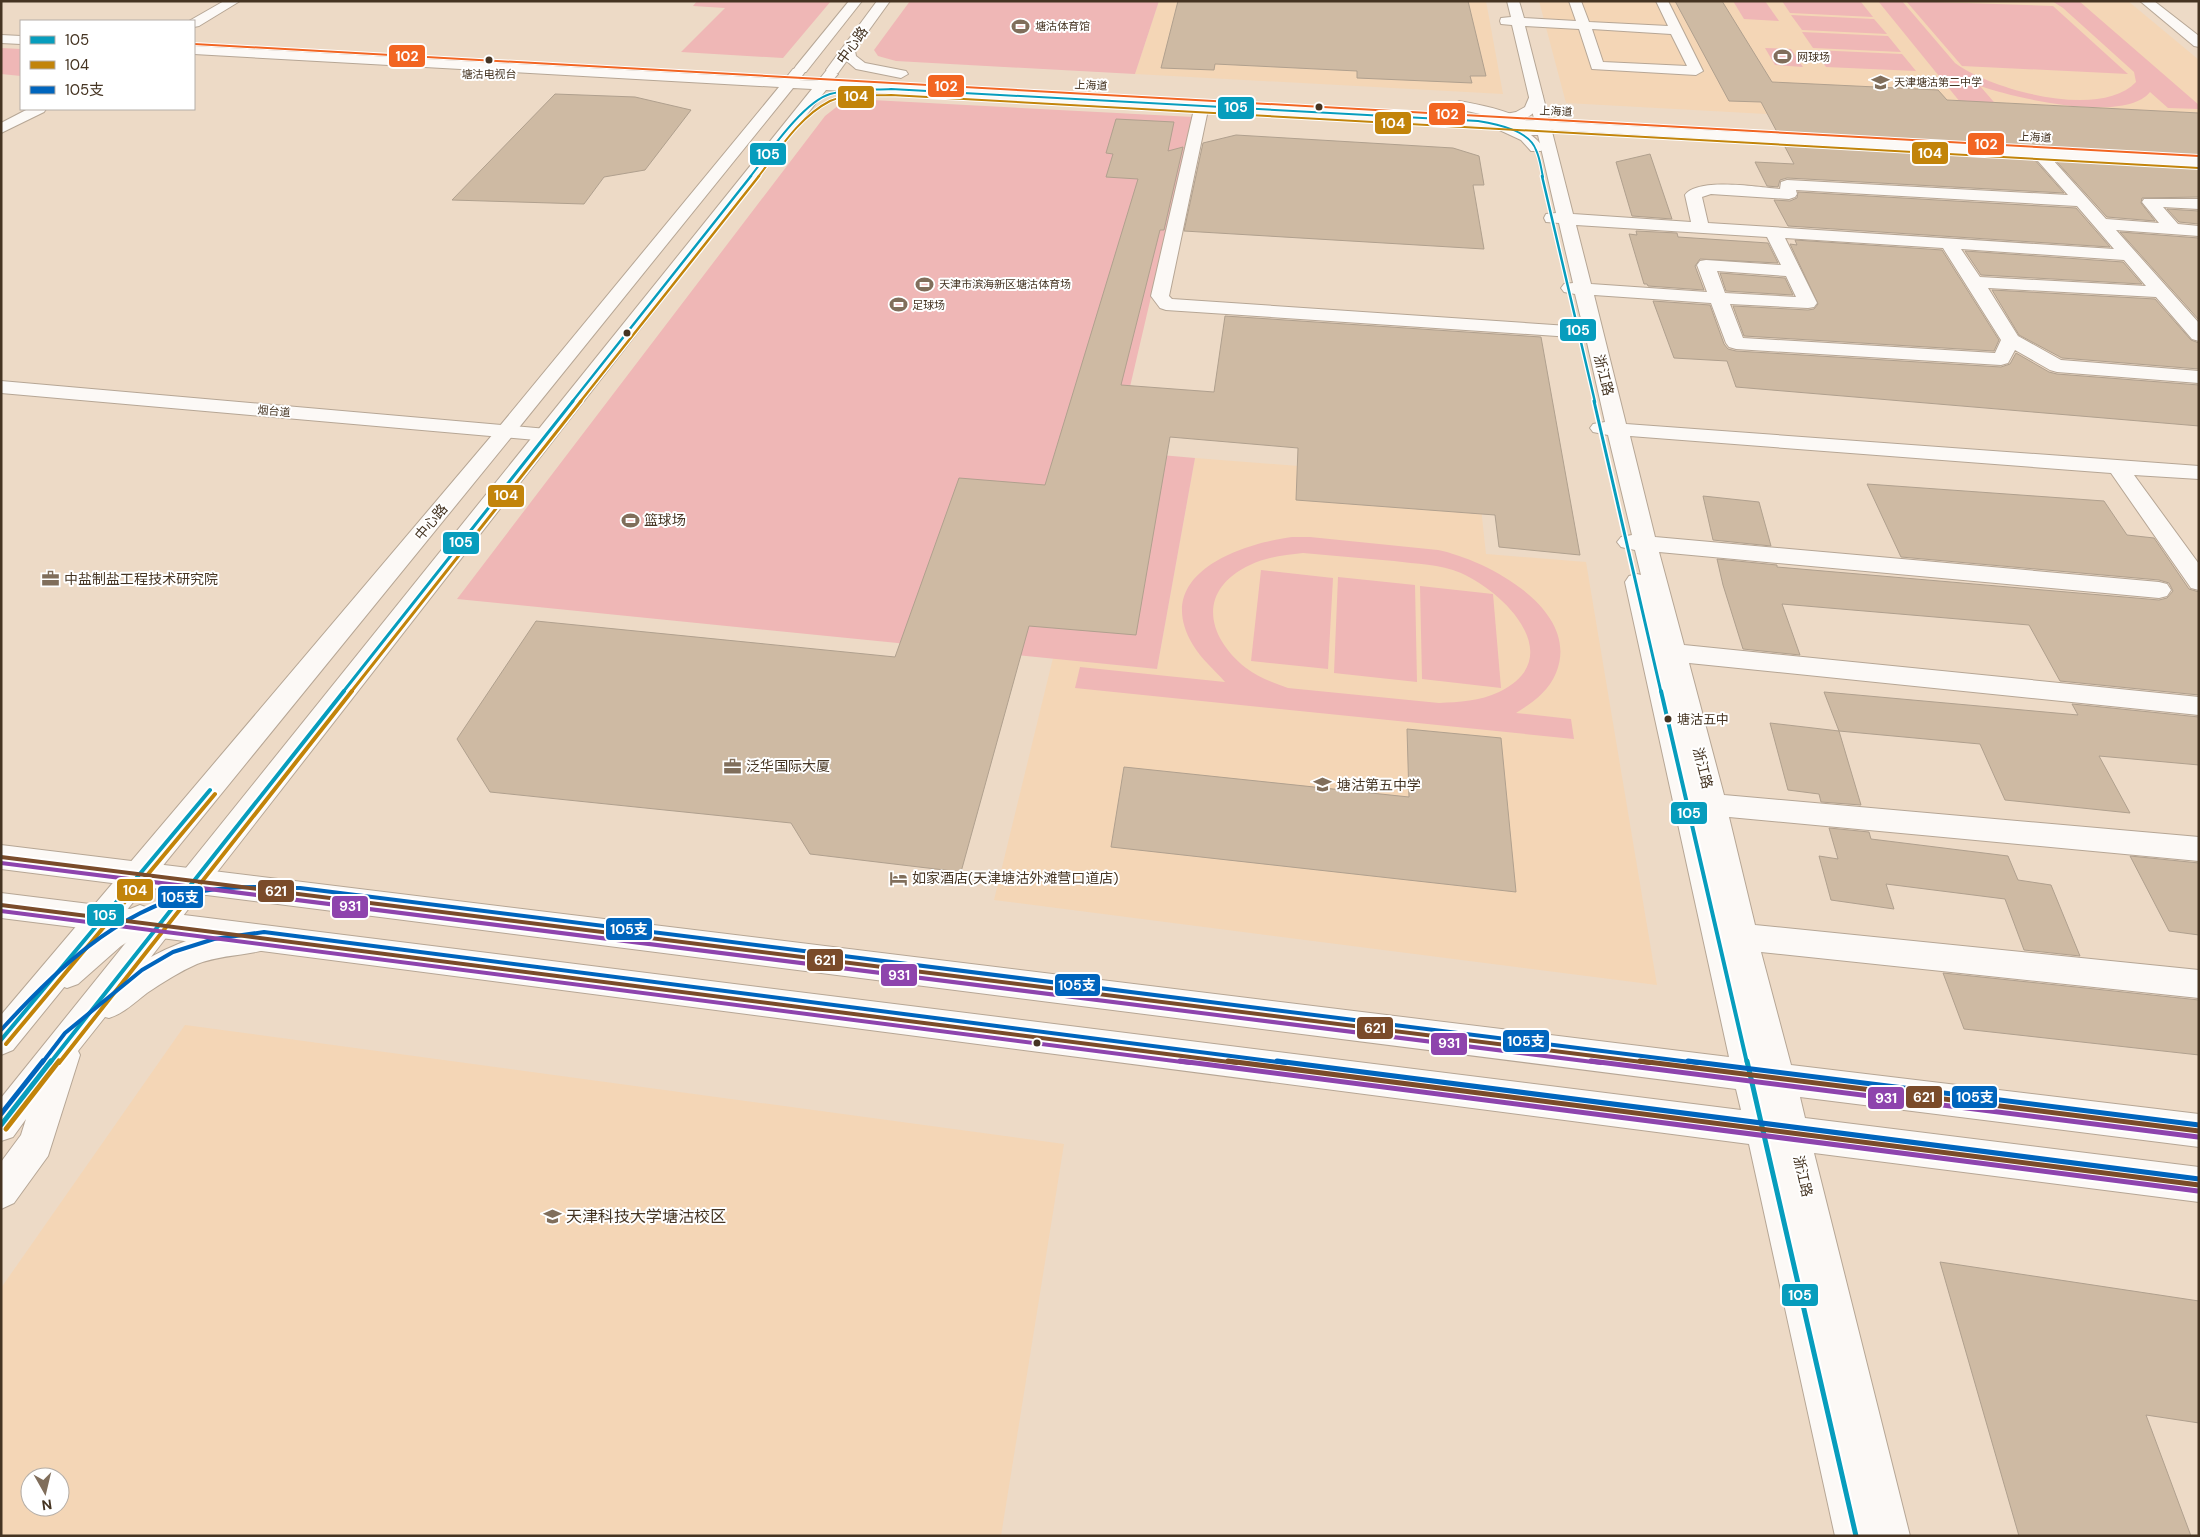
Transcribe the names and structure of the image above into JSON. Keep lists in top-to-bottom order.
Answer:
{
  "streets": {
    "main road": [
      "中心路",
      "上海道",
      "浙江路",
      "烟台道"
    ]
  },
  "crossings": [
    ["中心路", "烟台道"],
    ["上海道", "浙江路"]
  ],
  "places": {
    "sports": [
      "塘沽体育馆",
      "网球场",
      "天津市滨海新区塘沽体育场",
      "足球场",
      "篮球场"
    ],
    "other": ["塘沽电视台", "塘沽五中"],
    "school or university": ["天津塘沽第二中学", "塘沽第五中学", "天津科技大学塘沽校区"],
    "office": ["中盐制盐工程技术研究院", "泛华国际大厦"],
    "hotel": ["如家酒店(天津塘沽外滩营口道店)"]
  },
  "lines": [
    "transit line 102",
    "transit line 105",
    "transit line 104",
    "transit line 621",
    "transit line 931",
    "transit line 105支"
  ],
  "legend": ["105", "104", "105支"],
  "north": "bottom"
}
